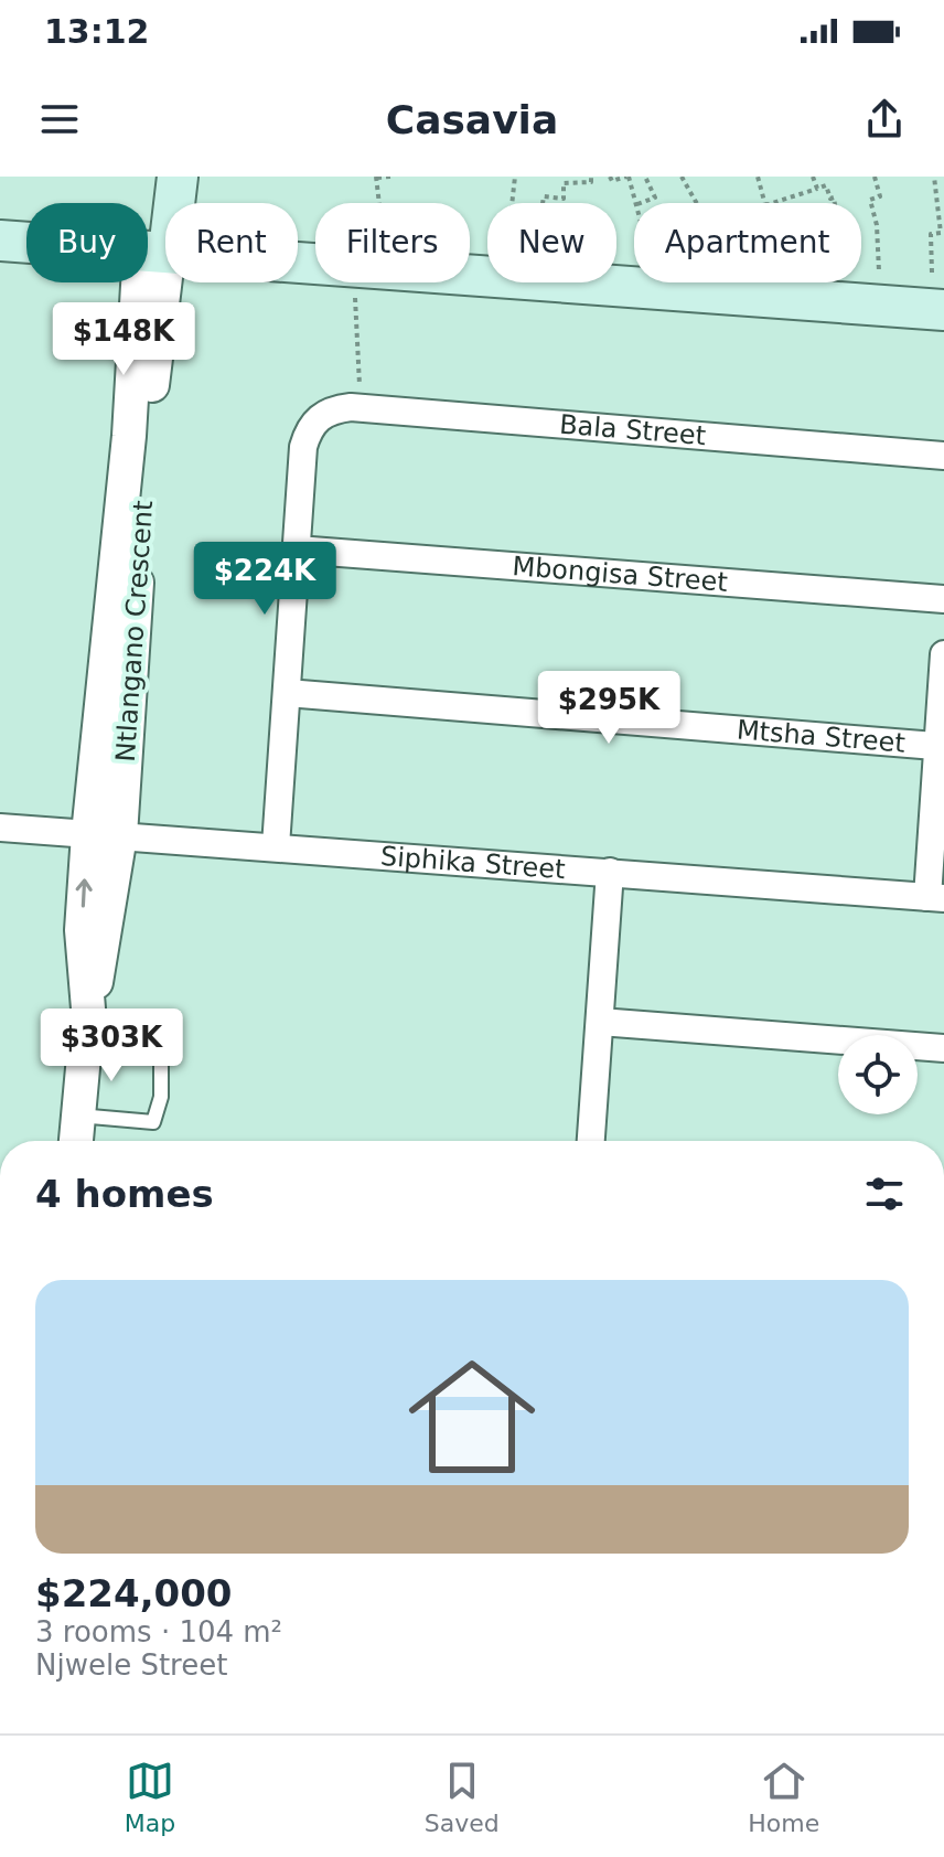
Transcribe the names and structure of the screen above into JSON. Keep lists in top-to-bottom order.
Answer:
{
  "streets": {
    "street": [
      "Bala Street",
      "Mbongisa Street",
      "Ntlangano Crescent",
      "Mtsha Street",
      "Siphika Street"
    ]
  },
  "crossings": [
    ["Bala Street", "Mbongisa Street"],
    ["Ntlangano Crescent", "Siphika Street"]
  ],
  "page": {
    "status": "13:12",
    "header": "Casavia",
    "chip": [
      "Buy",
      "Rent",
      "Filters",
      "New",
      "Apartment"
    ],
    "price": [
      "$148K",
      "$224K",
      "$295K",
      "$303K"
    ],
    "heading": "4 homes",
    "list": [
      {
        "name": "$224,000",
        "note": "3 rooms · 104 m² · Njwele Street"
      }
    ],
    "tabs": ["Map", "Saved", "Home"]
  }
}
